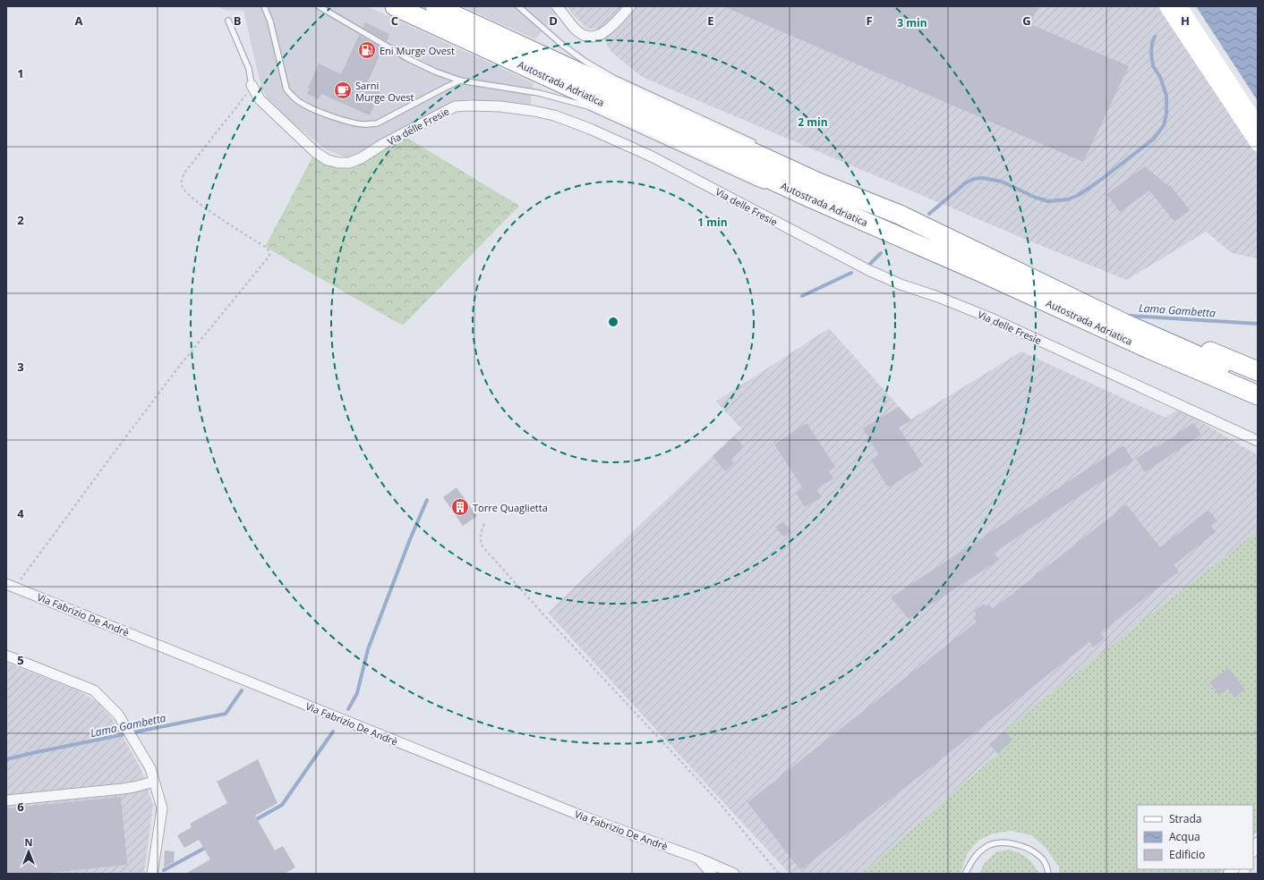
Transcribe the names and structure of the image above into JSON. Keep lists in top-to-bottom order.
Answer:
{
  "streets": {
    "highway": ["Autostrada Adriatica"],
    "street": ["Via delle Fresie", "Via Fabrizio De Andrè"]
  },
  "water": ["Lama Gambetta"],
  "places": {
    "fuel station": ["Eni Murge Ovest"],
    "cafe": ["Sarni Murge Ovest"],
    "building": ["Torre Quaglietta"]
  },
  "legend": ["Strada", "Acqua", "Edificio"],
  "north": "top",
  "grid": {
    "columns": [
      "A",
      "B",
      "C",
      "D",
      "E",
      "F",
      "G",
      "H"
    ],
    "rows": [
      "1",
      "2",
      "3",
      "4",
      "5",
      "6"
    ]
  },
  "rings": ["3 min", "2 min", "1 min"]
}
